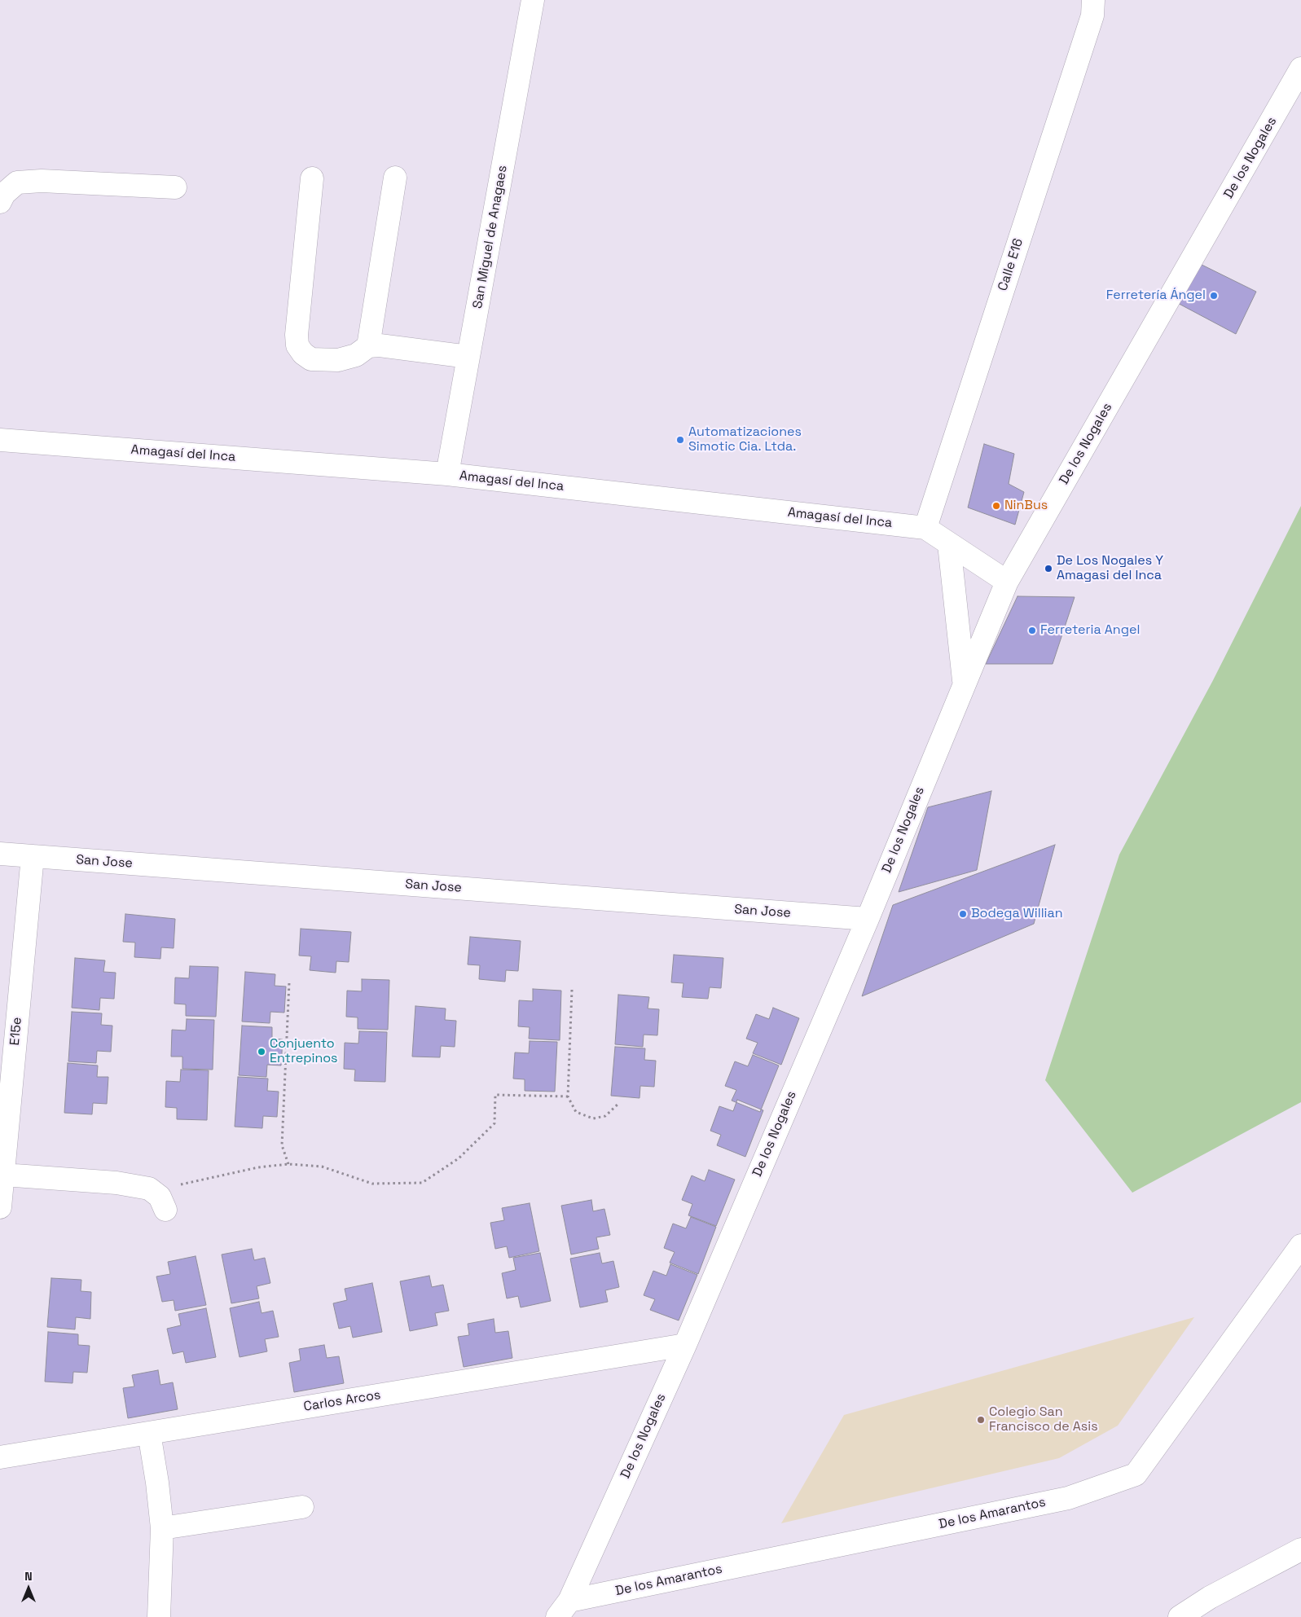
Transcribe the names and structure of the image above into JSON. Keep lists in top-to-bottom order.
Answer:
{
  "streets": {
    "street": [
      "De los Nogales",
      "San Miguel de Anagaes",
      "Calle E16",
      "Amagasí del Inca",
      "San Jose",
      "E15e",
      "Carlos Arcos",
      "De los Amarantos"
    ]
  },
  "crossings": [
    ["De los Nogales", "Amagasí del Inca"],
    ["De los Nogales", "San Jose"],
    ["De los Nogales", "Carlos Arcos"],
    ["De los Nogales", "De los Amarantos"],
    ["San Miguel de Anagaes", "Amagasí del Inca"],
    ["Calle E16", "Amagasí del Inca"],
    ["San Jose", "E15e"]
  ],
  "places": [
    "Ferretería Ángel",
    "Automatizaciones Simotic Cia. Ltda.",
    "NinBus",
    "De Los Nogales Y Amagasi del Inca",
    "Ferreteria Angel",
    "Bodega Willian",
    "Conjuento Entrepinos",
    "Colegio San Francisco de Asis"
  ],
  "north": "top"
}
